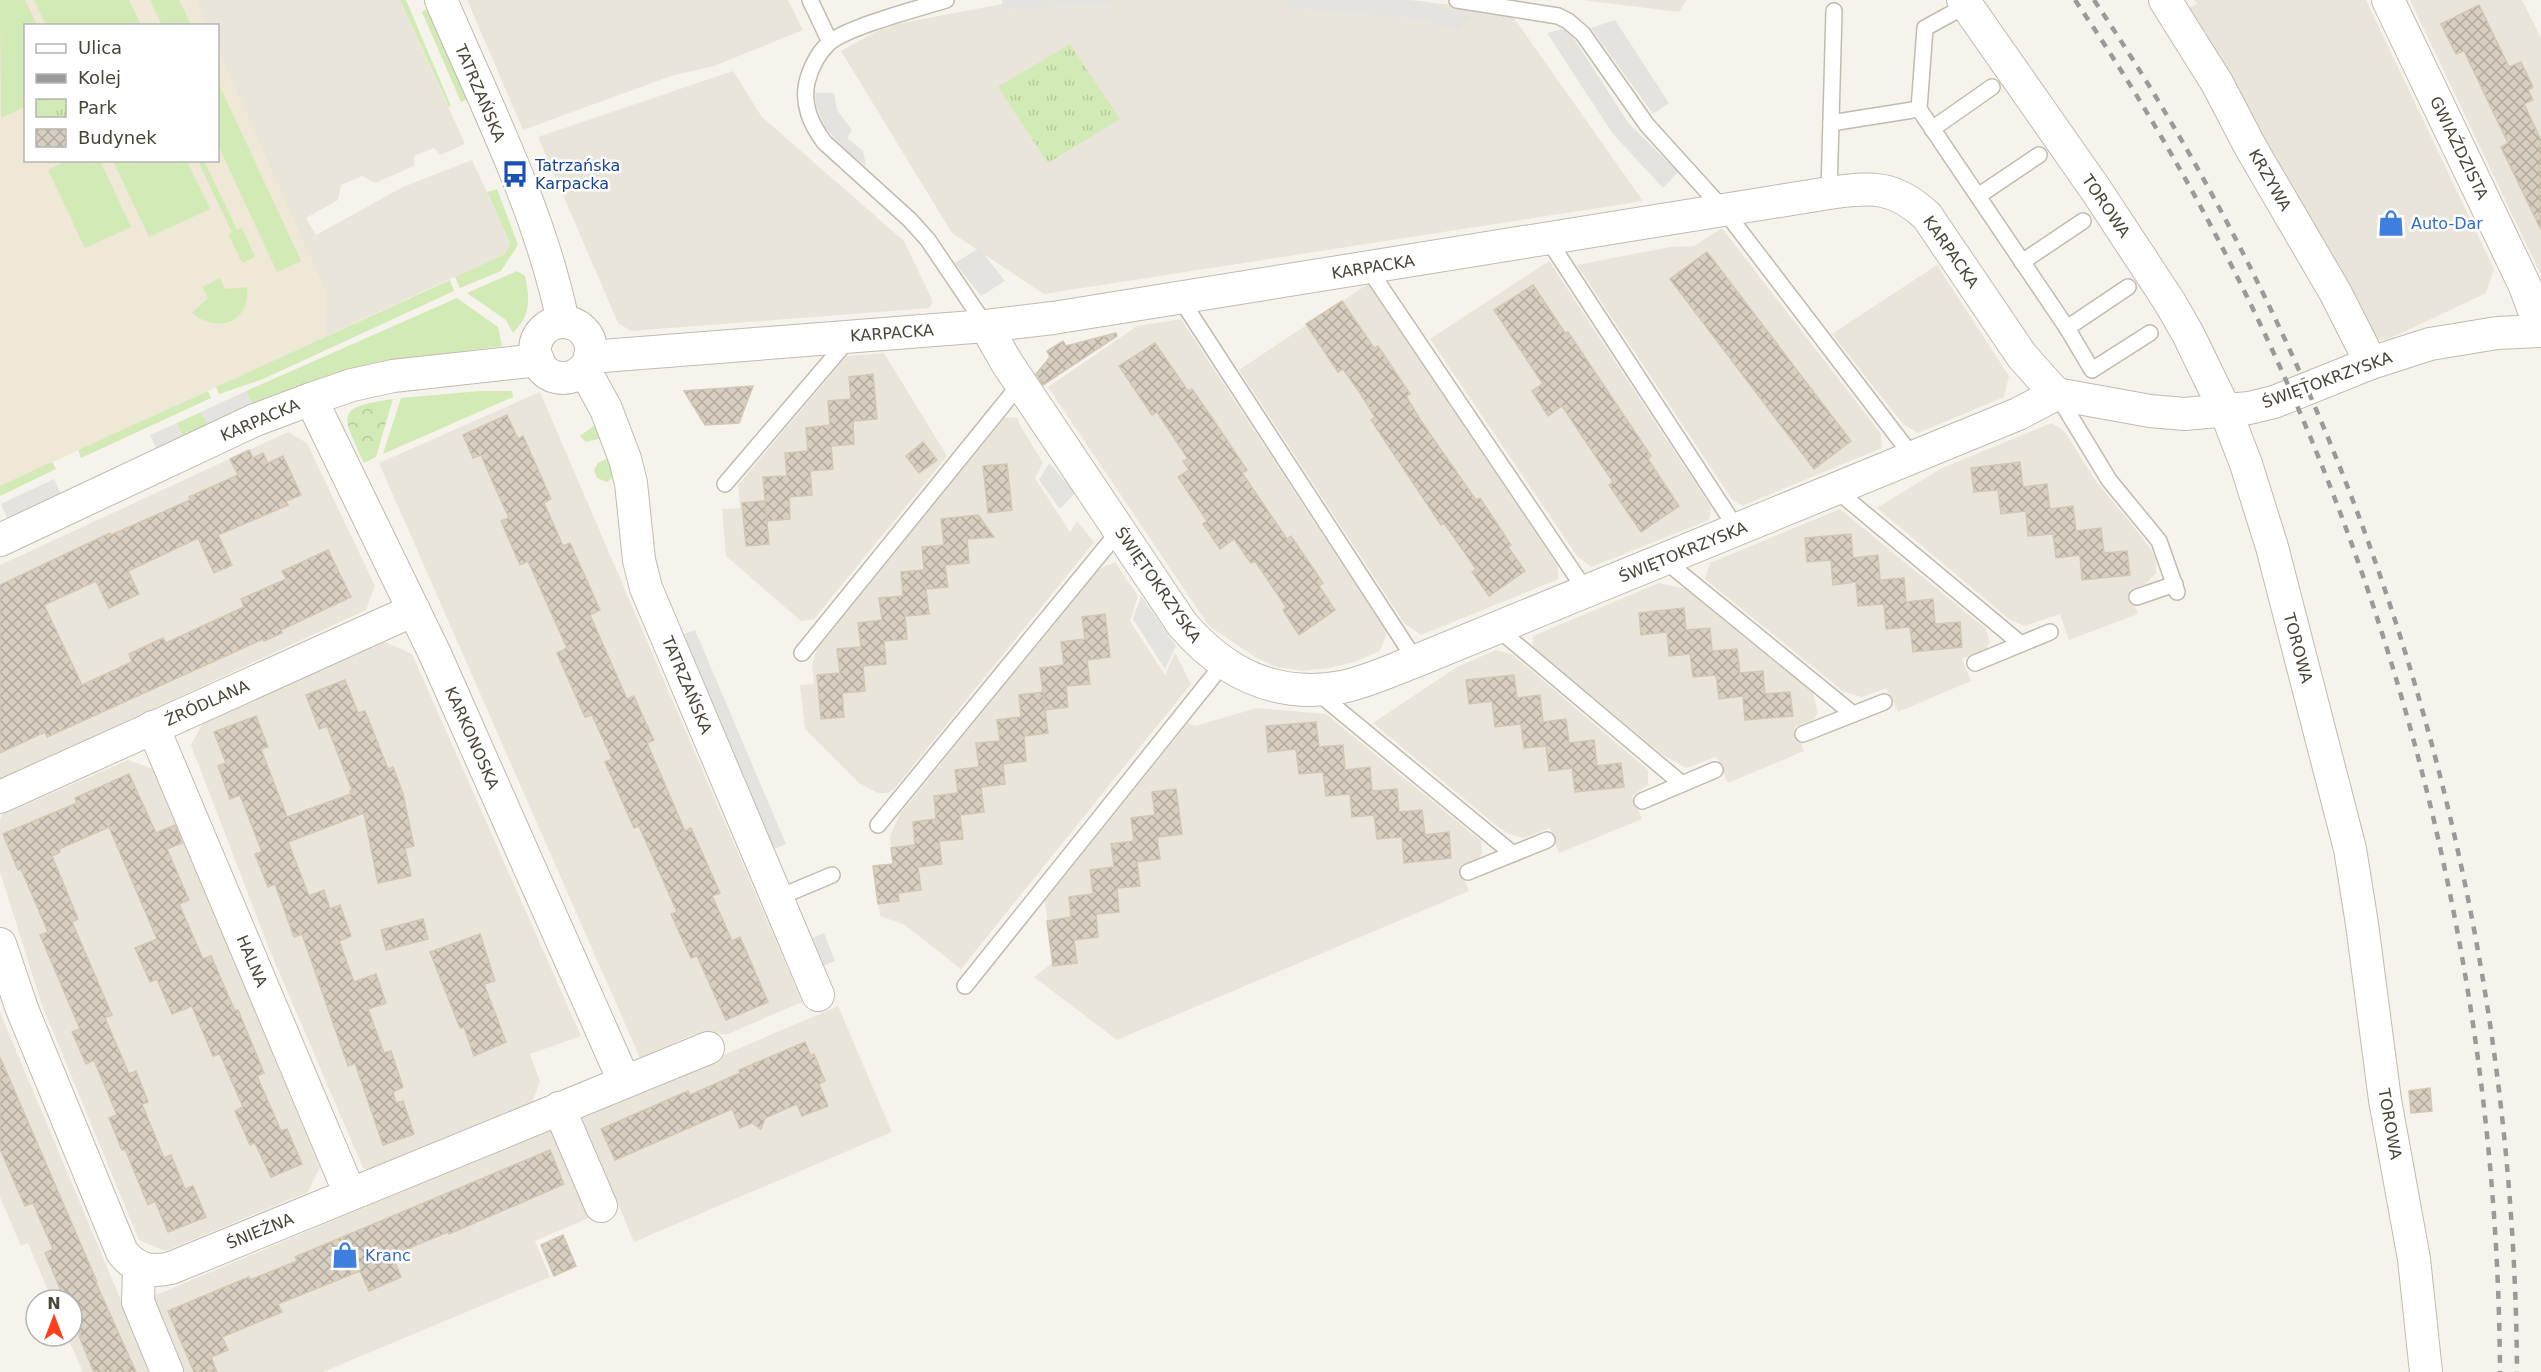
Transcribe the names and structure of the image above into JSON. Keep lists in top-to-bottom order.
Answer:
{
  "streets": {
    "street": [
      "TATRZAŃSKA",
      "GWIAŹDZISTA",
      "KRZYWA",
      "TOROWA",
      "KARPACKA",
      "ŚWIĘTOKRZYSKA",
      "ŹRÓDLANA",
      "KARKONOSKA",
      "HALNA",
      "ŚNIEŻNA"
    ]
  },
  "crossings": [
    ["TATRZAŃSKA", "KARPACKA"],
    ["GWIAŹDZISTA", "ŚWIĘTOKRZYSKA"],
    ["KRZYWA", "ŚWIĘTOKRZYSKA"],
    ["TOROWA", "ŚWIĘTOKRZYSKA"],
    ["KARPACKA", "ŚWIĘTOKRZYSKA"],
    ["KARPACKA", "KARKONOSKA"],
    ["ŹRÓDLANA", "KARKONOSKA"],
    ["ŹRÓDLANA", "HALNA"],
    ["KARKONOSKA", "ŚNIEŻNA"],
    ["HALNA", "ŚNIEŻNA"]
  ],
  "places": {
    "bus stop": ["Tatrzańska Karpacka"],
    "shop": ["Auto-Dar", "Kranc"]
  },
  "legend": [
    "Ulica",
    "Kolej",
    "Park",
    "Budynek"
  ],
  "north": "top"
}
